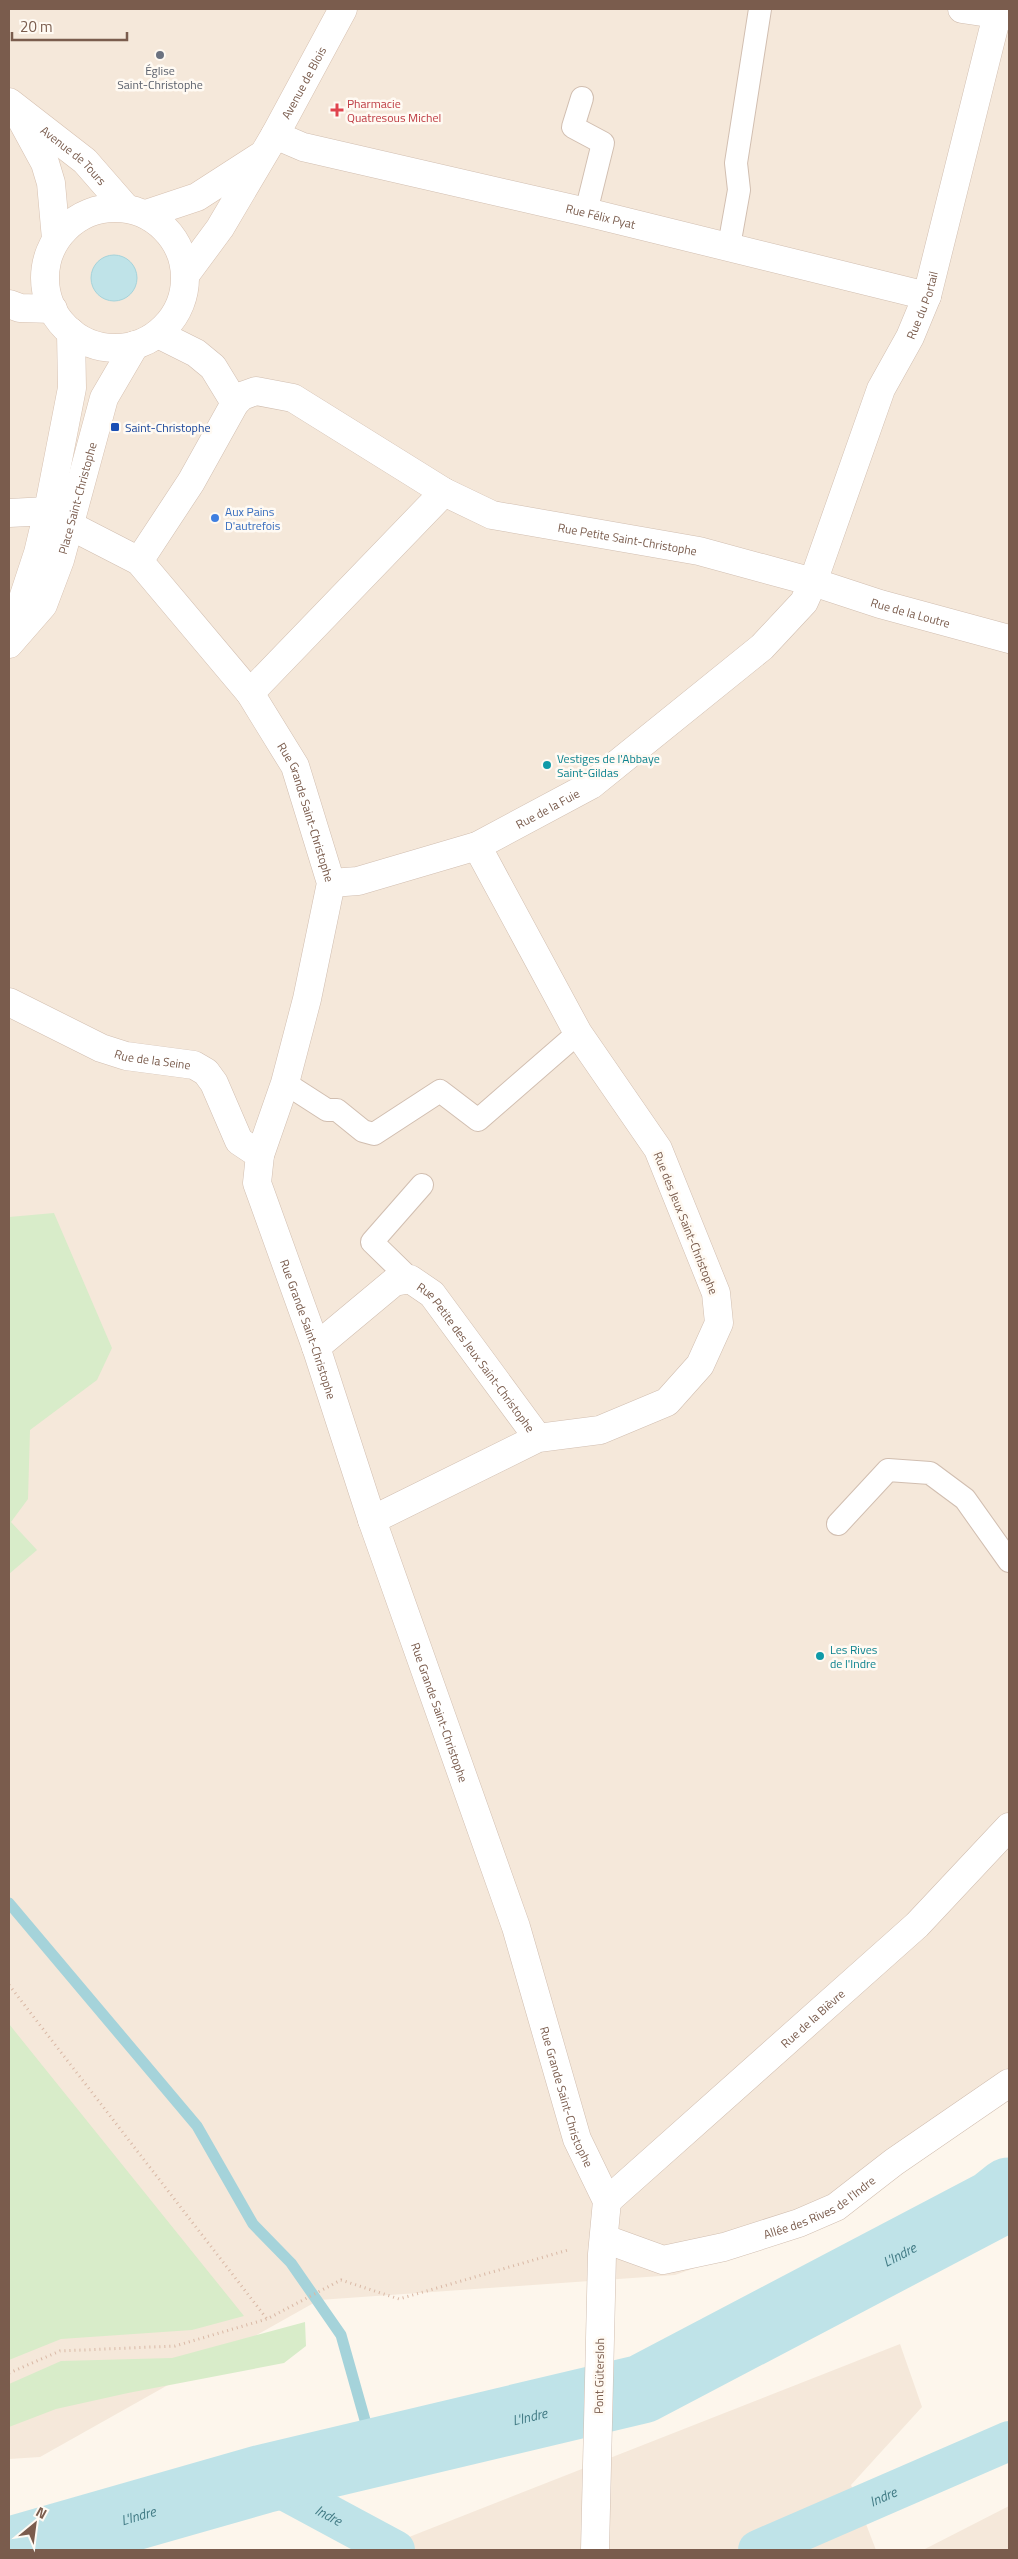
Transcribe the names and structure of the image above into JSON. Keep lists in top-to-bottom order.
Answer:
{
  "streets": {
    "street": [
      "Avenue de Blois",
      "Avenue de Tours",
      "Rue Félix Pyat",
      "Rue du Portail",
      "Place Saint-Christophe",
      "Rue Petite Saint-Christophe",
      "Rue de la Loutre",
      "Rue de la Fuie",
      "Rue Grande Saint-Christophe",
      "Rue de la Seine",
      "Rue des Jeux Saint-Christophe",
      "Rue Petite des Jeux Saint-Christophe",
      "Rue de la Bièvre",
      "Allée des Rives de l'Indre",
      "Pont Gütersloh"
    ]
  },
  "crossings": [
    ["Avenue de Blois", "Avenue de Tours"],
    ["Avenue de Blois", "Rue Félix Pyat"],
    ["Avenue de Blois", "Place Saint-Christophe"],
    ["Avenue de Tours", "Place Saint-Christophe"],
    ["Rue Félix Pyat", "Rue du Portail"],
    ["Rue du Portail", "Rue Petite Saint-Christophe"],
    ["Rue du Portail", "Rue de la Loutre"],
    ["Rue du Portail", "Rue de la Fuie"],
    ["Place Saint-Christophe", "Rue Grande Saint-Christophe"],
    ["Rue Petite Saint-Christophe", "Rue de la Loutre"],
    ["Rue Petite Saint-Christophe", "Rue de la Fuie"],
    ["Rue de la Loutre", "Rue de la Fuie"],
    ["Rue de la Fuie", "Rue Grande Saint-Christophe"],
    ["Rue de la Fuie", "Rue des Jeux Saint-Christophe"],
    ["Rue Grande Saint-Christophe", "Rue de la Seine"],
    ["Rue Grande Saint-Christophe", "Rue des Jeux Saint-Christophe"],
    ["Rue Grande Saint-Christophe", "Rue Petite des Jeux Saint-Christophe"],
    ["Rue Grande Saint-Christophe", "Rue de la Bièvre"],
    ["Rue Grande Saint-Christophe", "Pont Gütersloh"],
    ["Rue des Jeux Saint-Christophe", "Rue Petite des Jeux Saint-Christophe"],
    ["Rue de la Bièvre", "Pont Gütersloh"],
    ["Allée des Rives de l'Indre", "Pont Gütersloh"]
  ],
  "water": ["L'Indre", "Indre"],
  "places": {
    "other": [
      "Église Saint-Christophe",
      "Aux Pains D'autrefois",
      "Vestiges de l'Abbaye Saint-Gildas",
      "Les Rives de l'Indre"
    ],
    "health": ["Pharmacie Quatresous Michel"],
    "transit": ["Saint-Christophe"]
  },
  "scale_bar": "20 m",
  "north": "top right"
}
